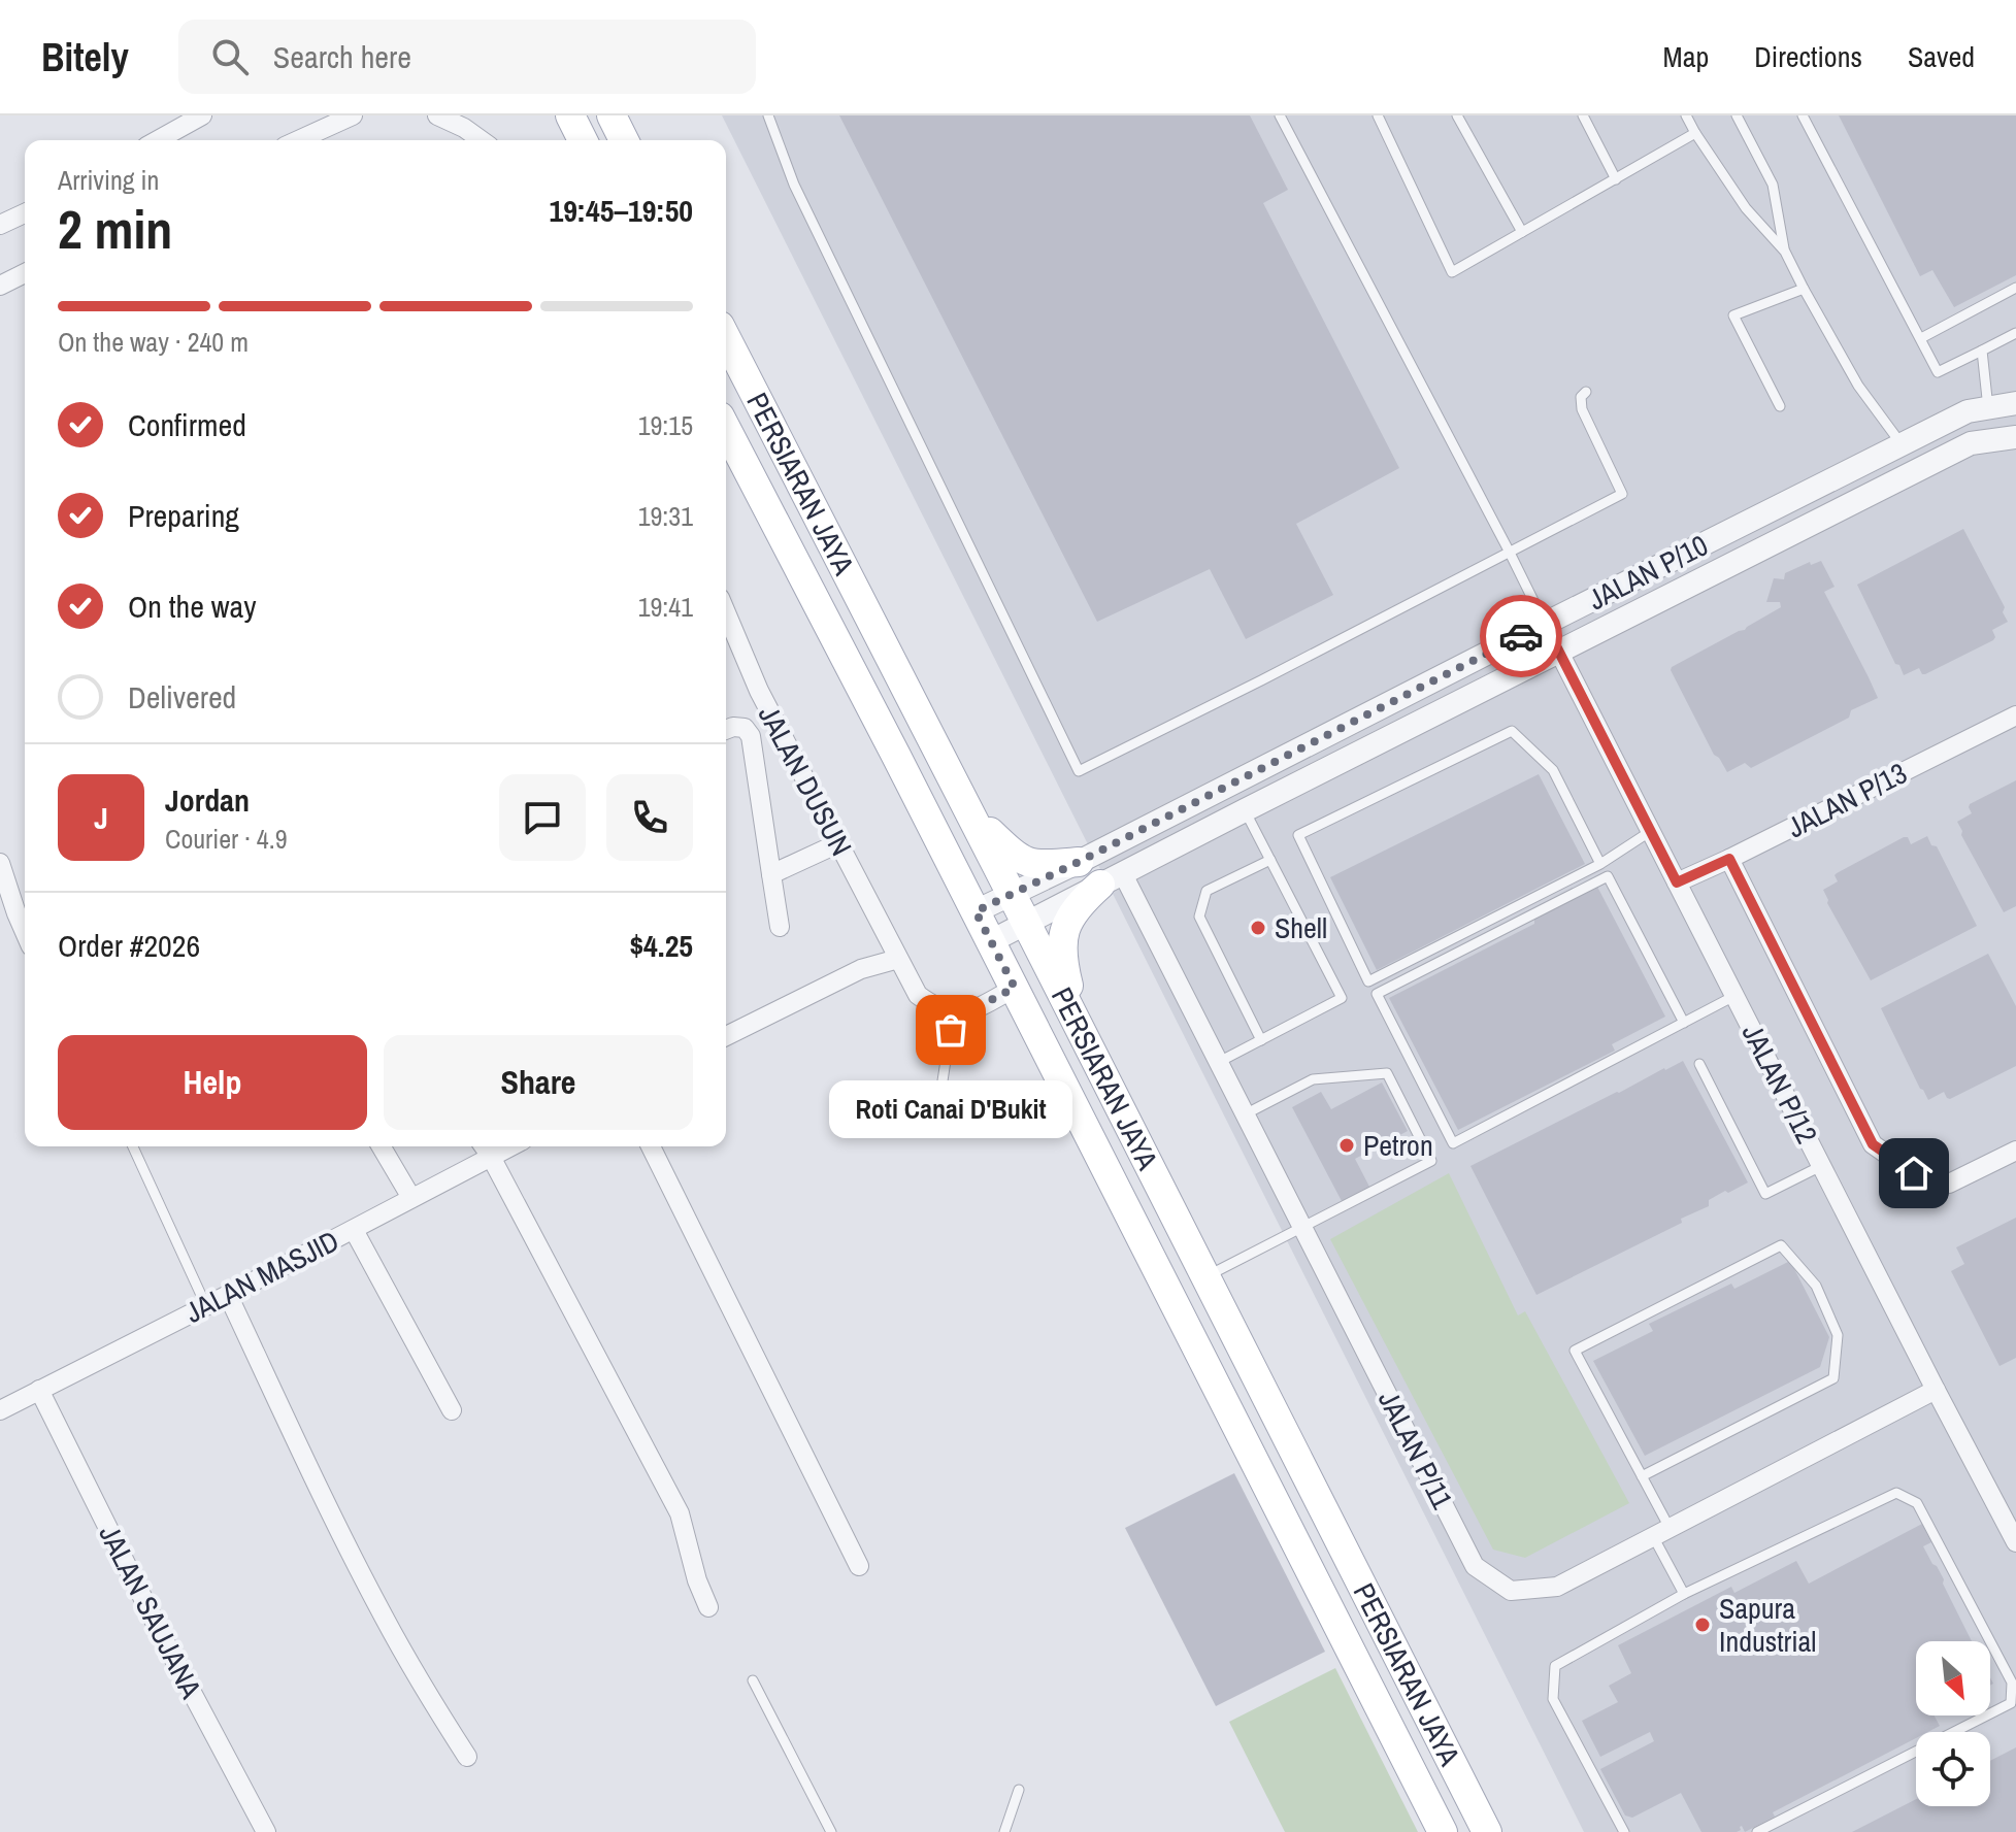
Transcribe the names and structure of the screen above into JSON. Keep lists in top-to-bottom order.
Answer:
{
  "streets": {
    "main road": ["PERSIARAN JAYA"],
    "street": [
      "JALAN P/10",
      "JALAN DUSUN",
      "JALAN P/13",
      "JALAN P/12",
      "JALAN MASJID",
      "JALAN P/11",
      "JALAN SAUJANA"
    ]
  },
  "crossings": [
    ["PERSIARAN JAYA", "JALAN P/10"],
    ["JALAN P/10", "JALAN P/12"],
    ["JALAN P/10", "JALAN P/11"],
    ["JALAN P/13", "JALAN P/12"],
    ["JALAN P/12", "JALAN P/11"],
    ["JALAN MASJID", "JALAN SAUJANA"]
  ],
  "places": [
    "Shell",
    "Roti Canai D'Bukit",
    "Petron",
    "Sapura Industrial"
  ],
  "north": "bottom right",
  "page": {
    "header": "Bitely",
    "search": "Search here",
    "nav": ["Map", "Directions", "Saved"],
    "heading": ["2 min", "Arriving in", "19:45–19:50"],
    "panel": [
      "Jordan",
      "Courier · 4.9",
      "Order #2026",
      "$4.25"
    ],
    "bar": "On the way · 240 m",
    "list": [
      ["Confirmed", "19:15"],
      ["Preparing", "19:31"],
      ["On the way", "19:41"],
      "Delivered"
    ],
    "round": "J",
    "buttons": ["Help", "Share"],
    "bubble": "Roti Canai D'Bukit"
  }
}
